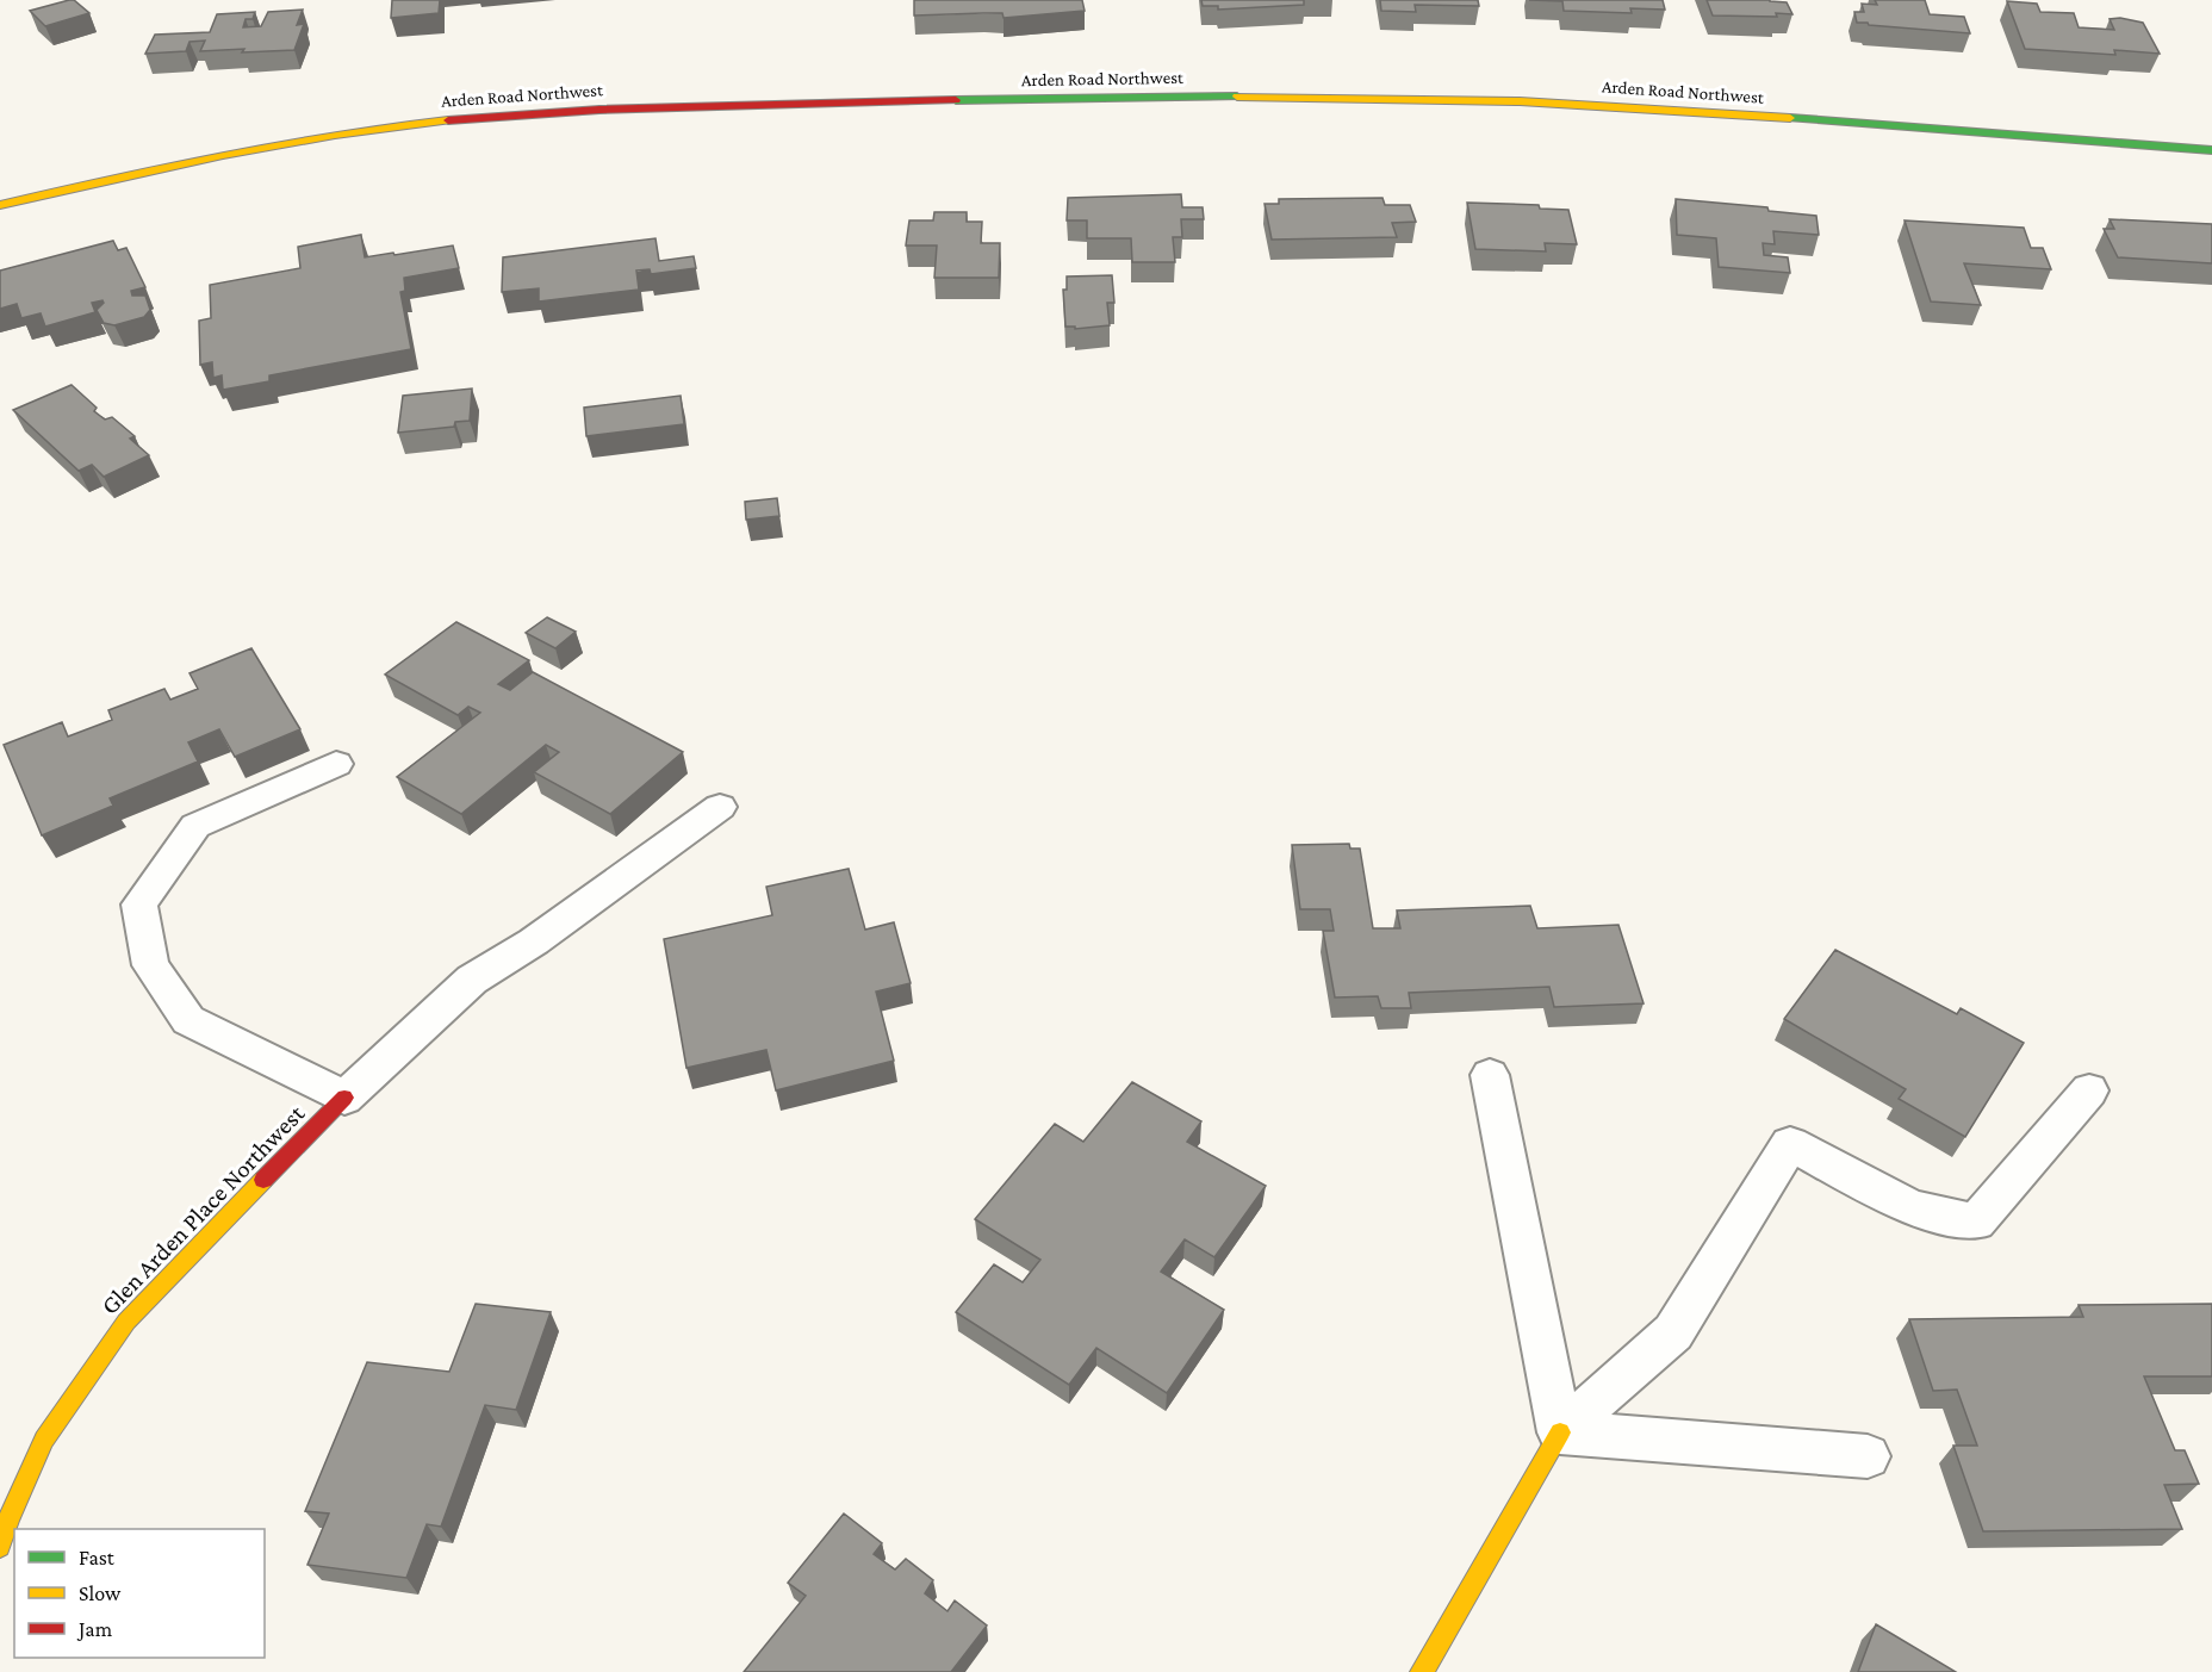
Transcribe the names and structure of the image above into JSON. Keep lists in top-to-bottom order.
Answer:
{
  "streets": {
    "street": ["Arden Road Northwest", "Glen Arden Place Northwest"]
  },
  "legend": ["Fast", "Slow", "Jam"]
}
